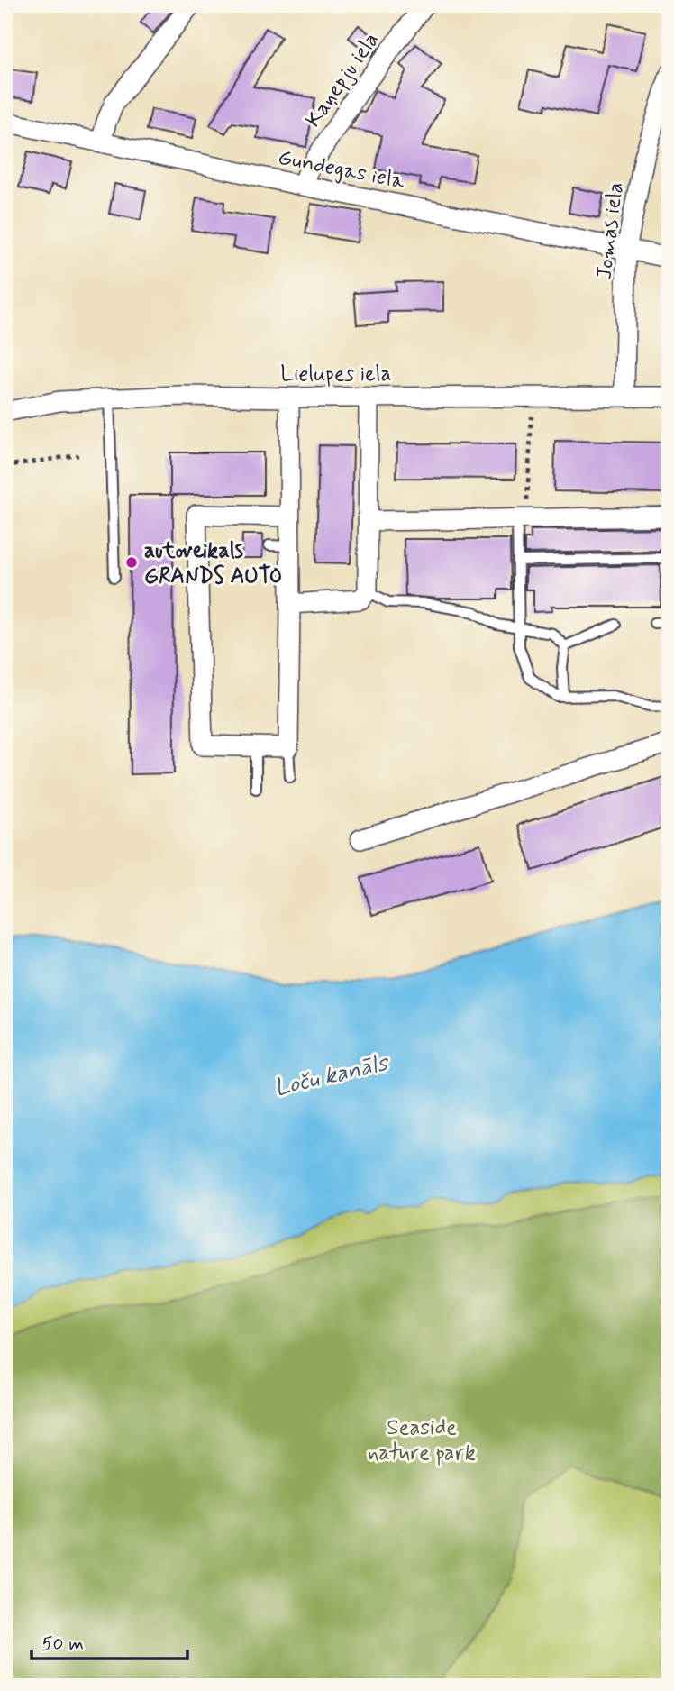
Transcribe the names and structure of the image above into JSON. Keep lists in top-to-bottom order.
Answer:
{
  "streets": {
    "street": [
      "Kaņepju iela",
      "Gundegas iela",
      "Jomas iela",
      "Lielupes iela"
    ]
  },
  "crossings": [
    ["Kaņepju iela", "Gundegas iela"],
    ["Gundegas iela", "Jomas iela"],
    ["Jomas iela", "Lielupes iela"]
  ],
  "water": ["Loču kanāls"],
  "parks": ["Seaside nature park"],
  "places": ["autoveikals GRANDS AUTO"],
  "scale_bar": "50 m"
}
